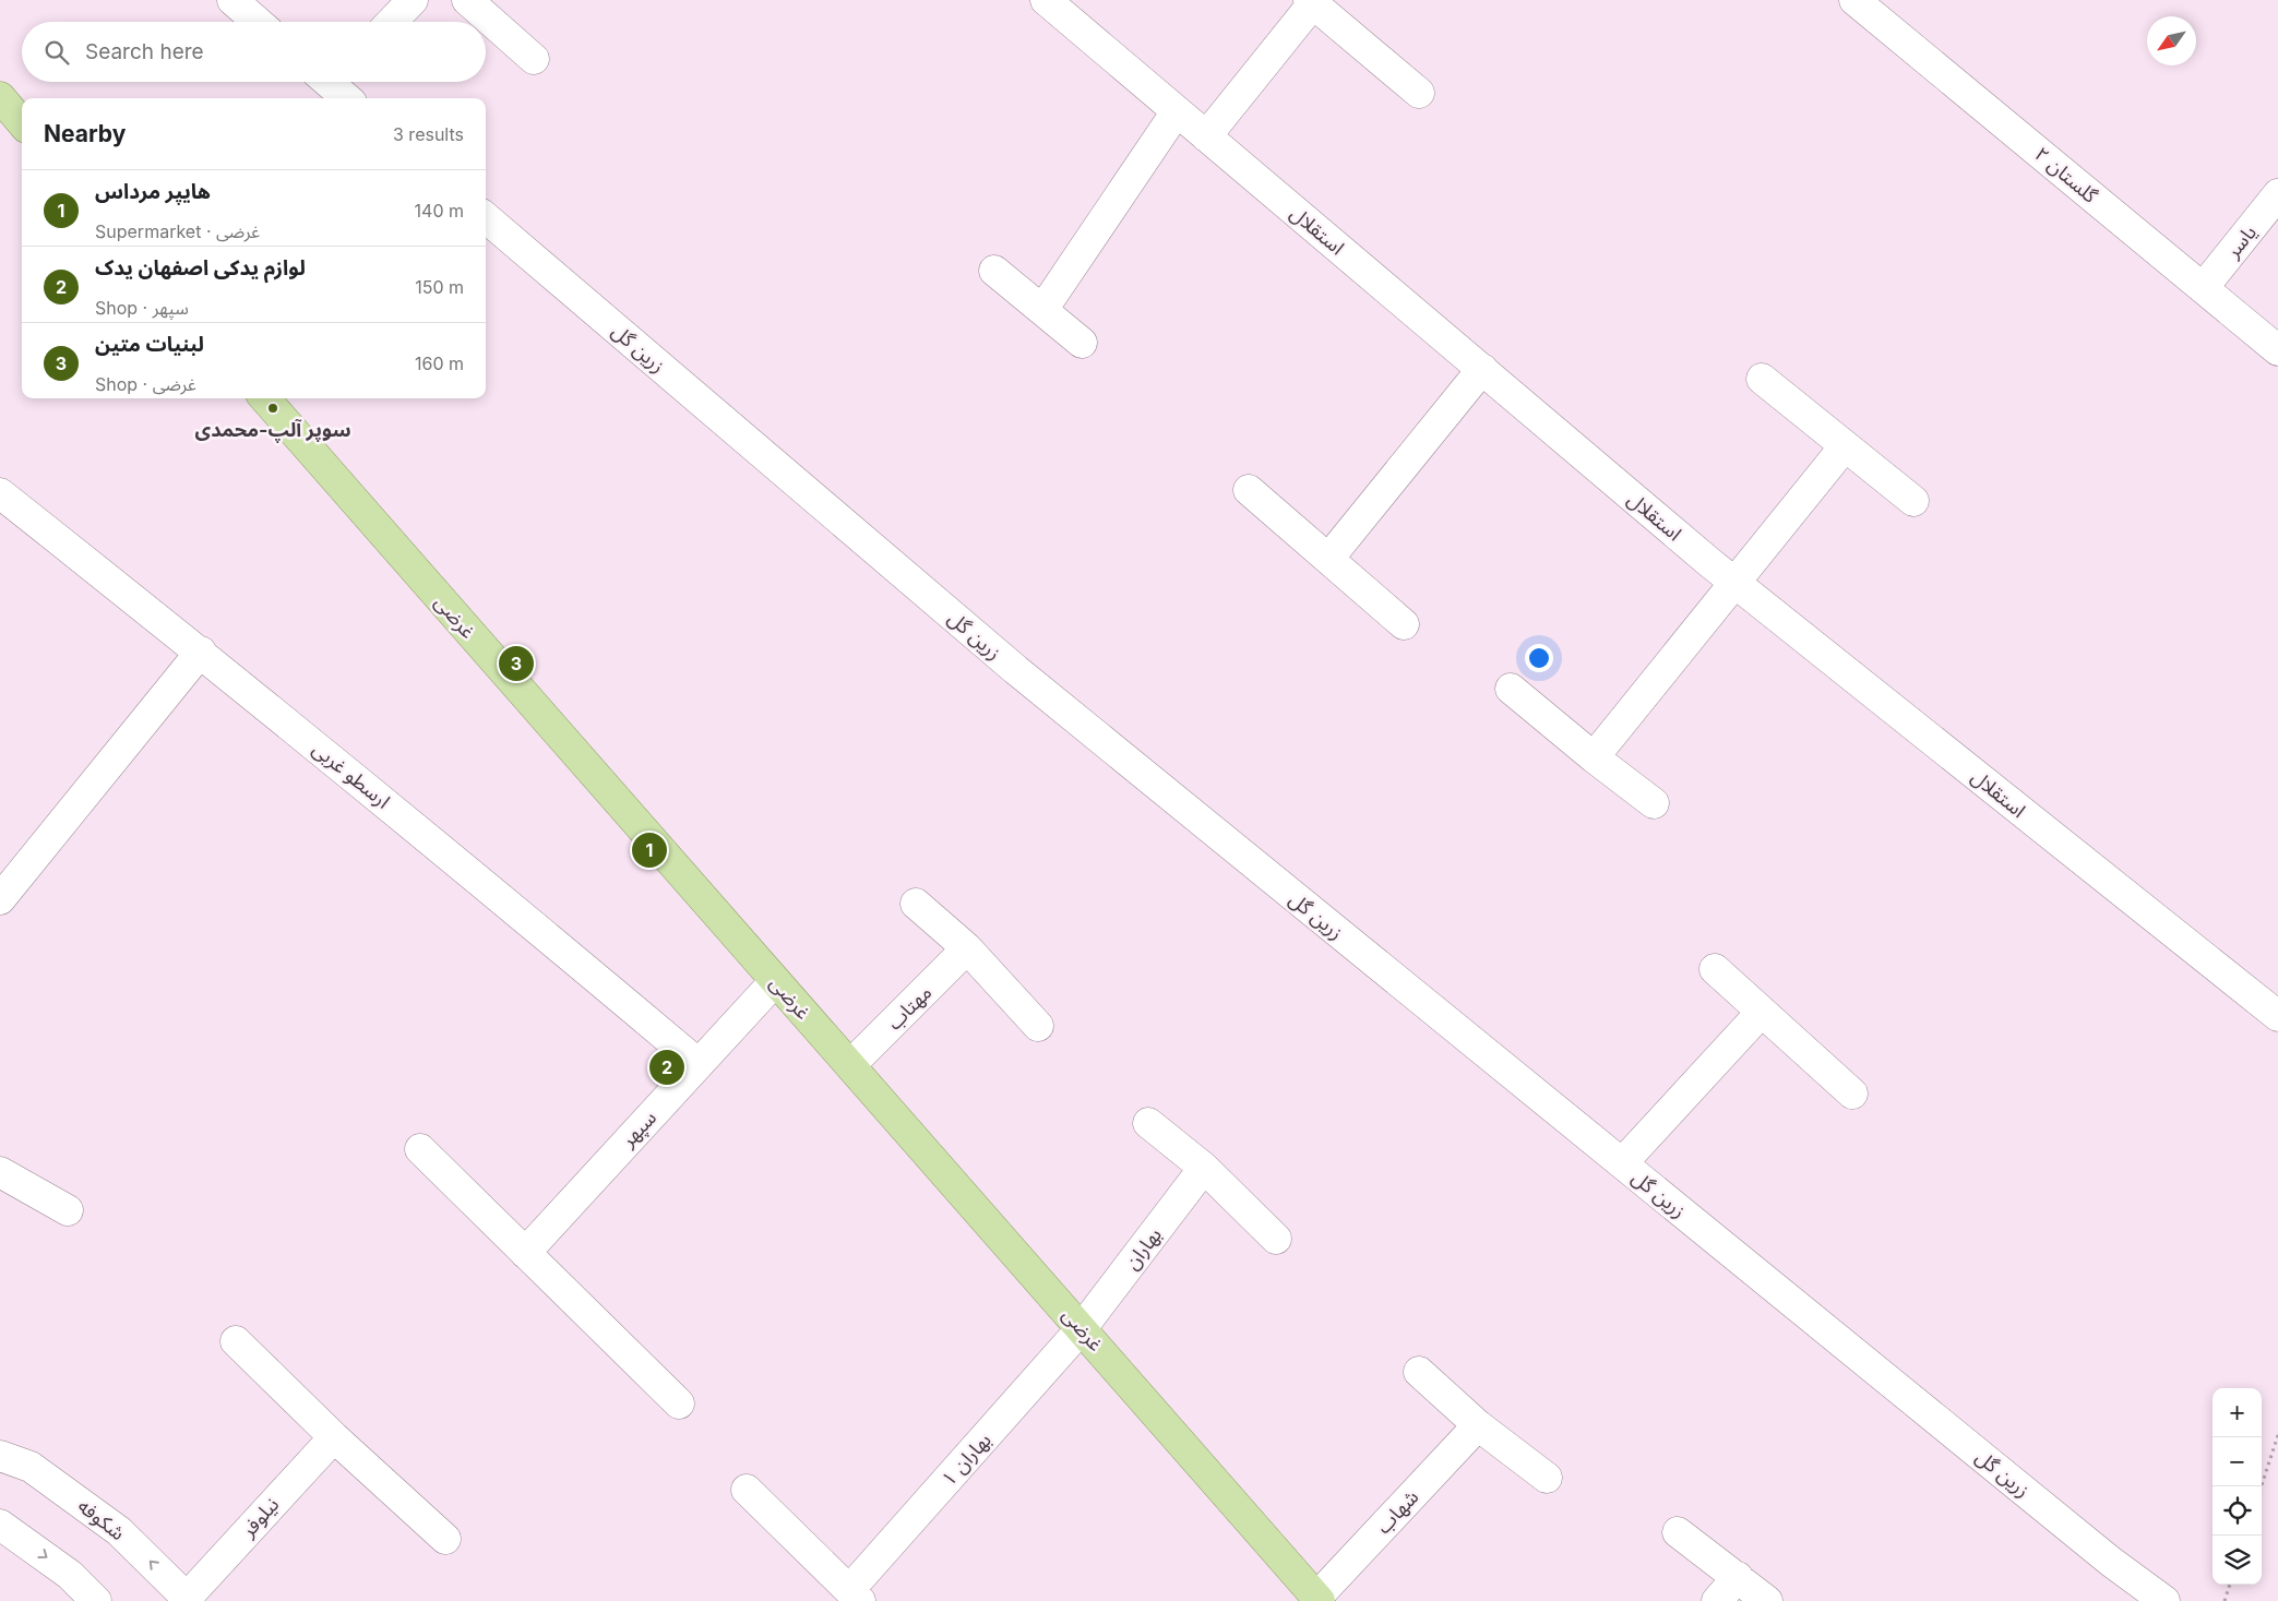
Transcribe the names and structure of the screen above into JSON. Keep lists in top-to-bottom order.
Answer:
{
  "streets": {
    "main road": ["غرضی"],
    "street": [
      "گلستان ۲",
      "استقلال",
      "یاسر",
      "زرین گل",
      "ارسطو غربی",
      "مهتاب",
      "سپهر",
      "بهاران",
      "بهاران ۱",
      "شهاب",
      "نیلوفر",
      "شکوفه"
    ]
  },
  "crossings": [
    ["گلستان ۲", "یاسر"],
    ["غرضی", "مهتاب"],
    ["غرضی", "سپهر"],
    ["غرضی", "بهاران"],
    ["غرضی", "بهاران ۱"],
    ["غرضی", "شهاب"],
    ["ارسطو غربی", "سپهر"],
    ["بهاران", "بهاران ۱"],
    ["نیلوفر", "شکوفه"]
  ],
  "places": ["سوپر آلپ-محمدی"],
  "north": "bottom left",
  "page": {
    "search": "Search here",
    "heading": ["Nearby", "3 results"],
    "list": [
      {
        "mark": "1",
        "name": "هایپر مرداس",
        "note": "Supermarket · غرضی",
        "value": "140 m"
      },
      {
        "mark": "2",
        "name": "لوازم یدکی اصفهان یدک",
        "note": "Shop · سپهر",
        "value": "150 m"
      },
      {
        "mark": "3",
        "name": "لبنیات متین",
        "note": "Shop · غرضی",
        "value": "160 m"
      }
    ],
    "pins": ["3", "1", "2"],
    "map_buttons": ["+", "−"]
  }
}
